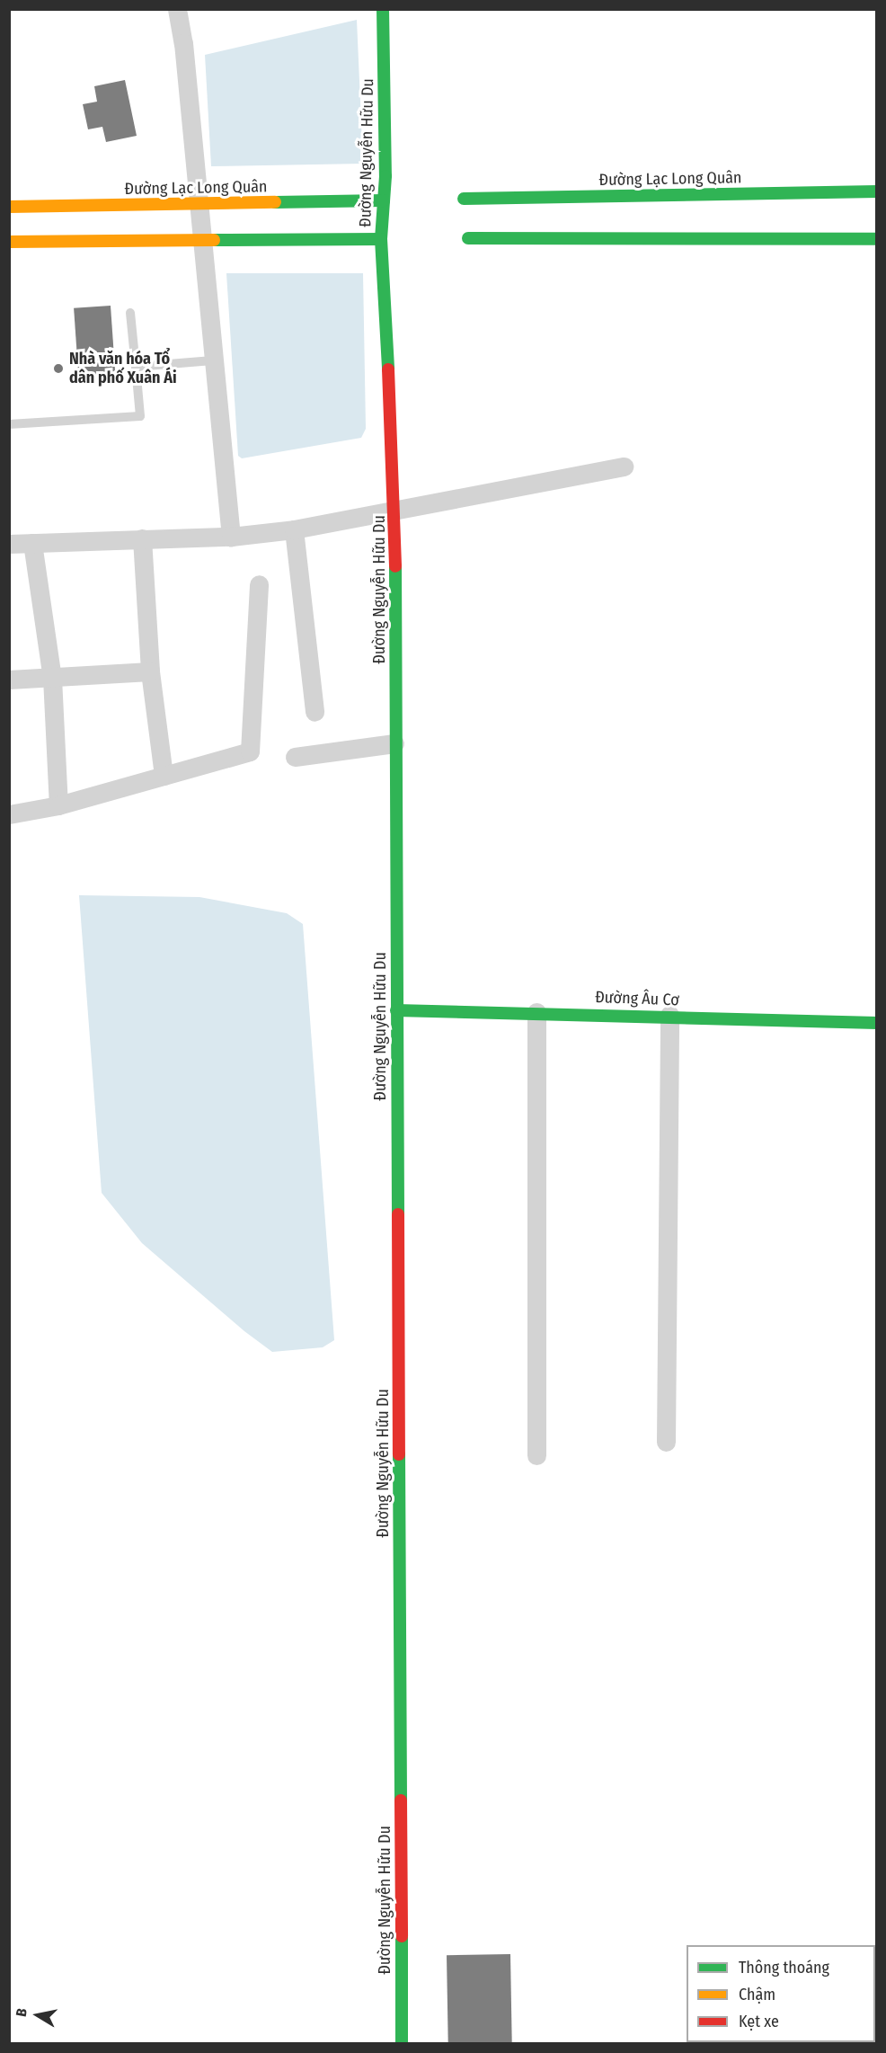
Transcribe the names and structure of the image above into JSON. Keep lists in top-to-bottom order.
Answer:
{
  "streets": {
    "main road": ["Đường Nguyễn Hữu Du", "Đường Lạc Long Quân", "Đường Âu Cơ"]
  },
  "crossings": [
    ["Đường Nguyễn Hữu Du", "Đường Lạc Long Quân"],
    ["Đường Nguyễn Hữu Du", "Đường Âu Cơ"]
  ],
  "places": ["Nhà văn hóa Tổ dân phố Xuân Ái"],
  "legend": ["Thông thoáng", "Chậm", "Kẹt xe"],
  "north": "left"
}
